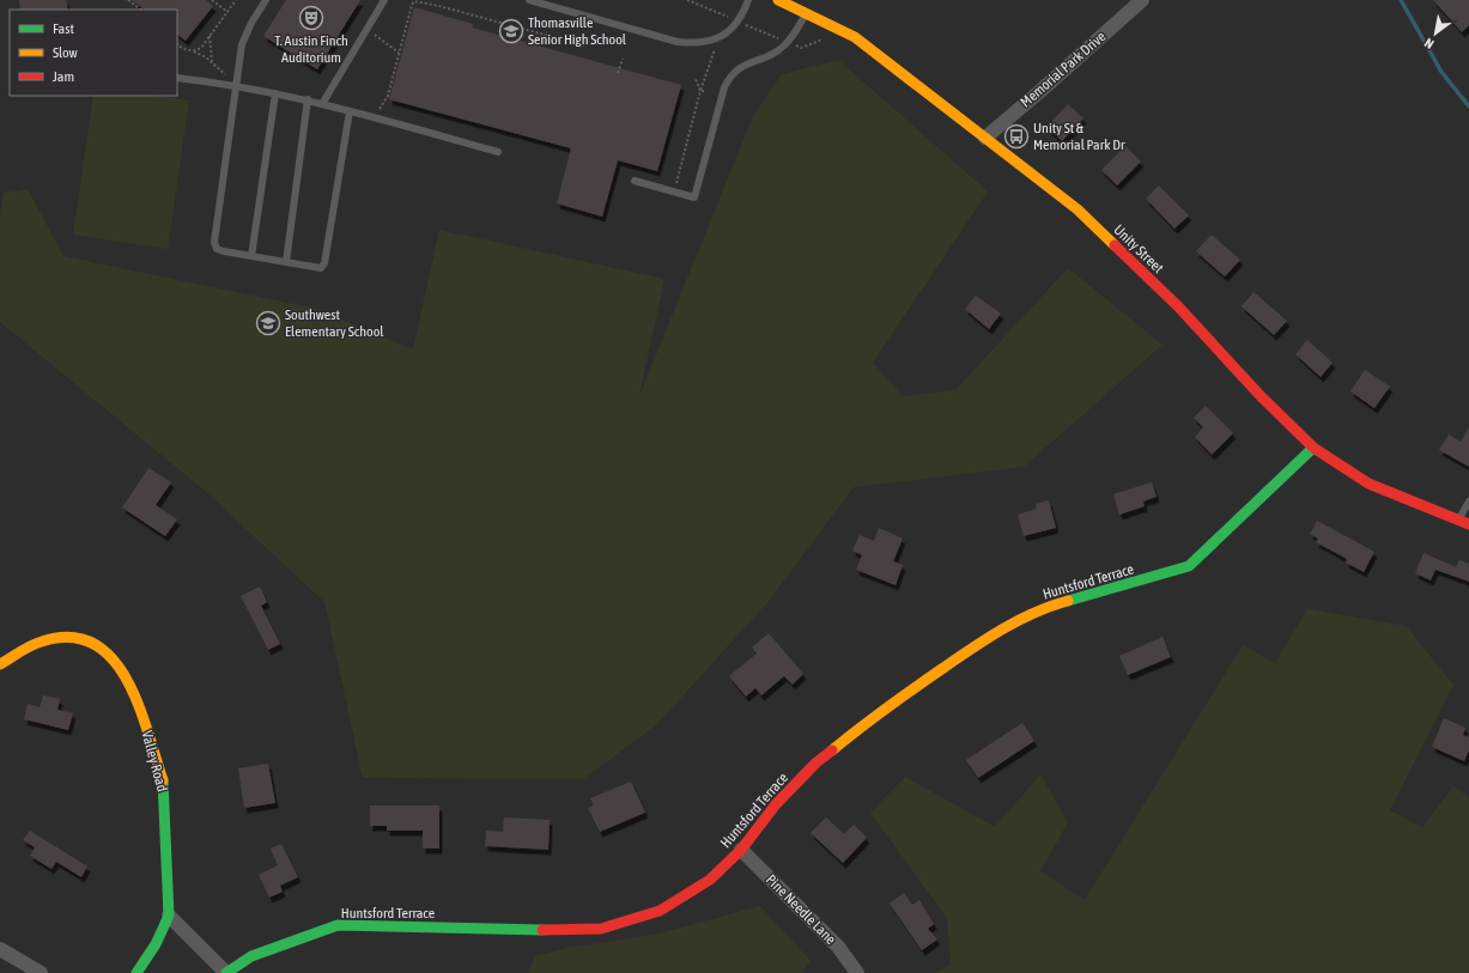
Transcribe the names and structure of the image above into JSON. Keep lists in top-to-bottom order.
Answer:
{
  "streets": {
    "street": [
      "Memorial Park Drive",
      "Unity Street",
      "Huntsford Terrace",
      "Valley Road",
      "Pine Needle Lane"
    ]
  },
  "crossings": [
    ["Memorial Park Drive", "Unity Street"],
    ["Unity Street", "Huntsford Terrace"],
    ["Huntsford Terrace", "Pine Needle Lane"]
  ],
  "places": {
    "theatre": ["T. Austin Finch Auditorium"],
    "school or university": ["Thomasville Senior High School", "Southwest Elementary School"],
    "bus stop": ["Unity St & Memorial Park Dr"]
  },
  "legend": ["Fast", "Slow", "Jam"],
  "north": "bottom left"
}
